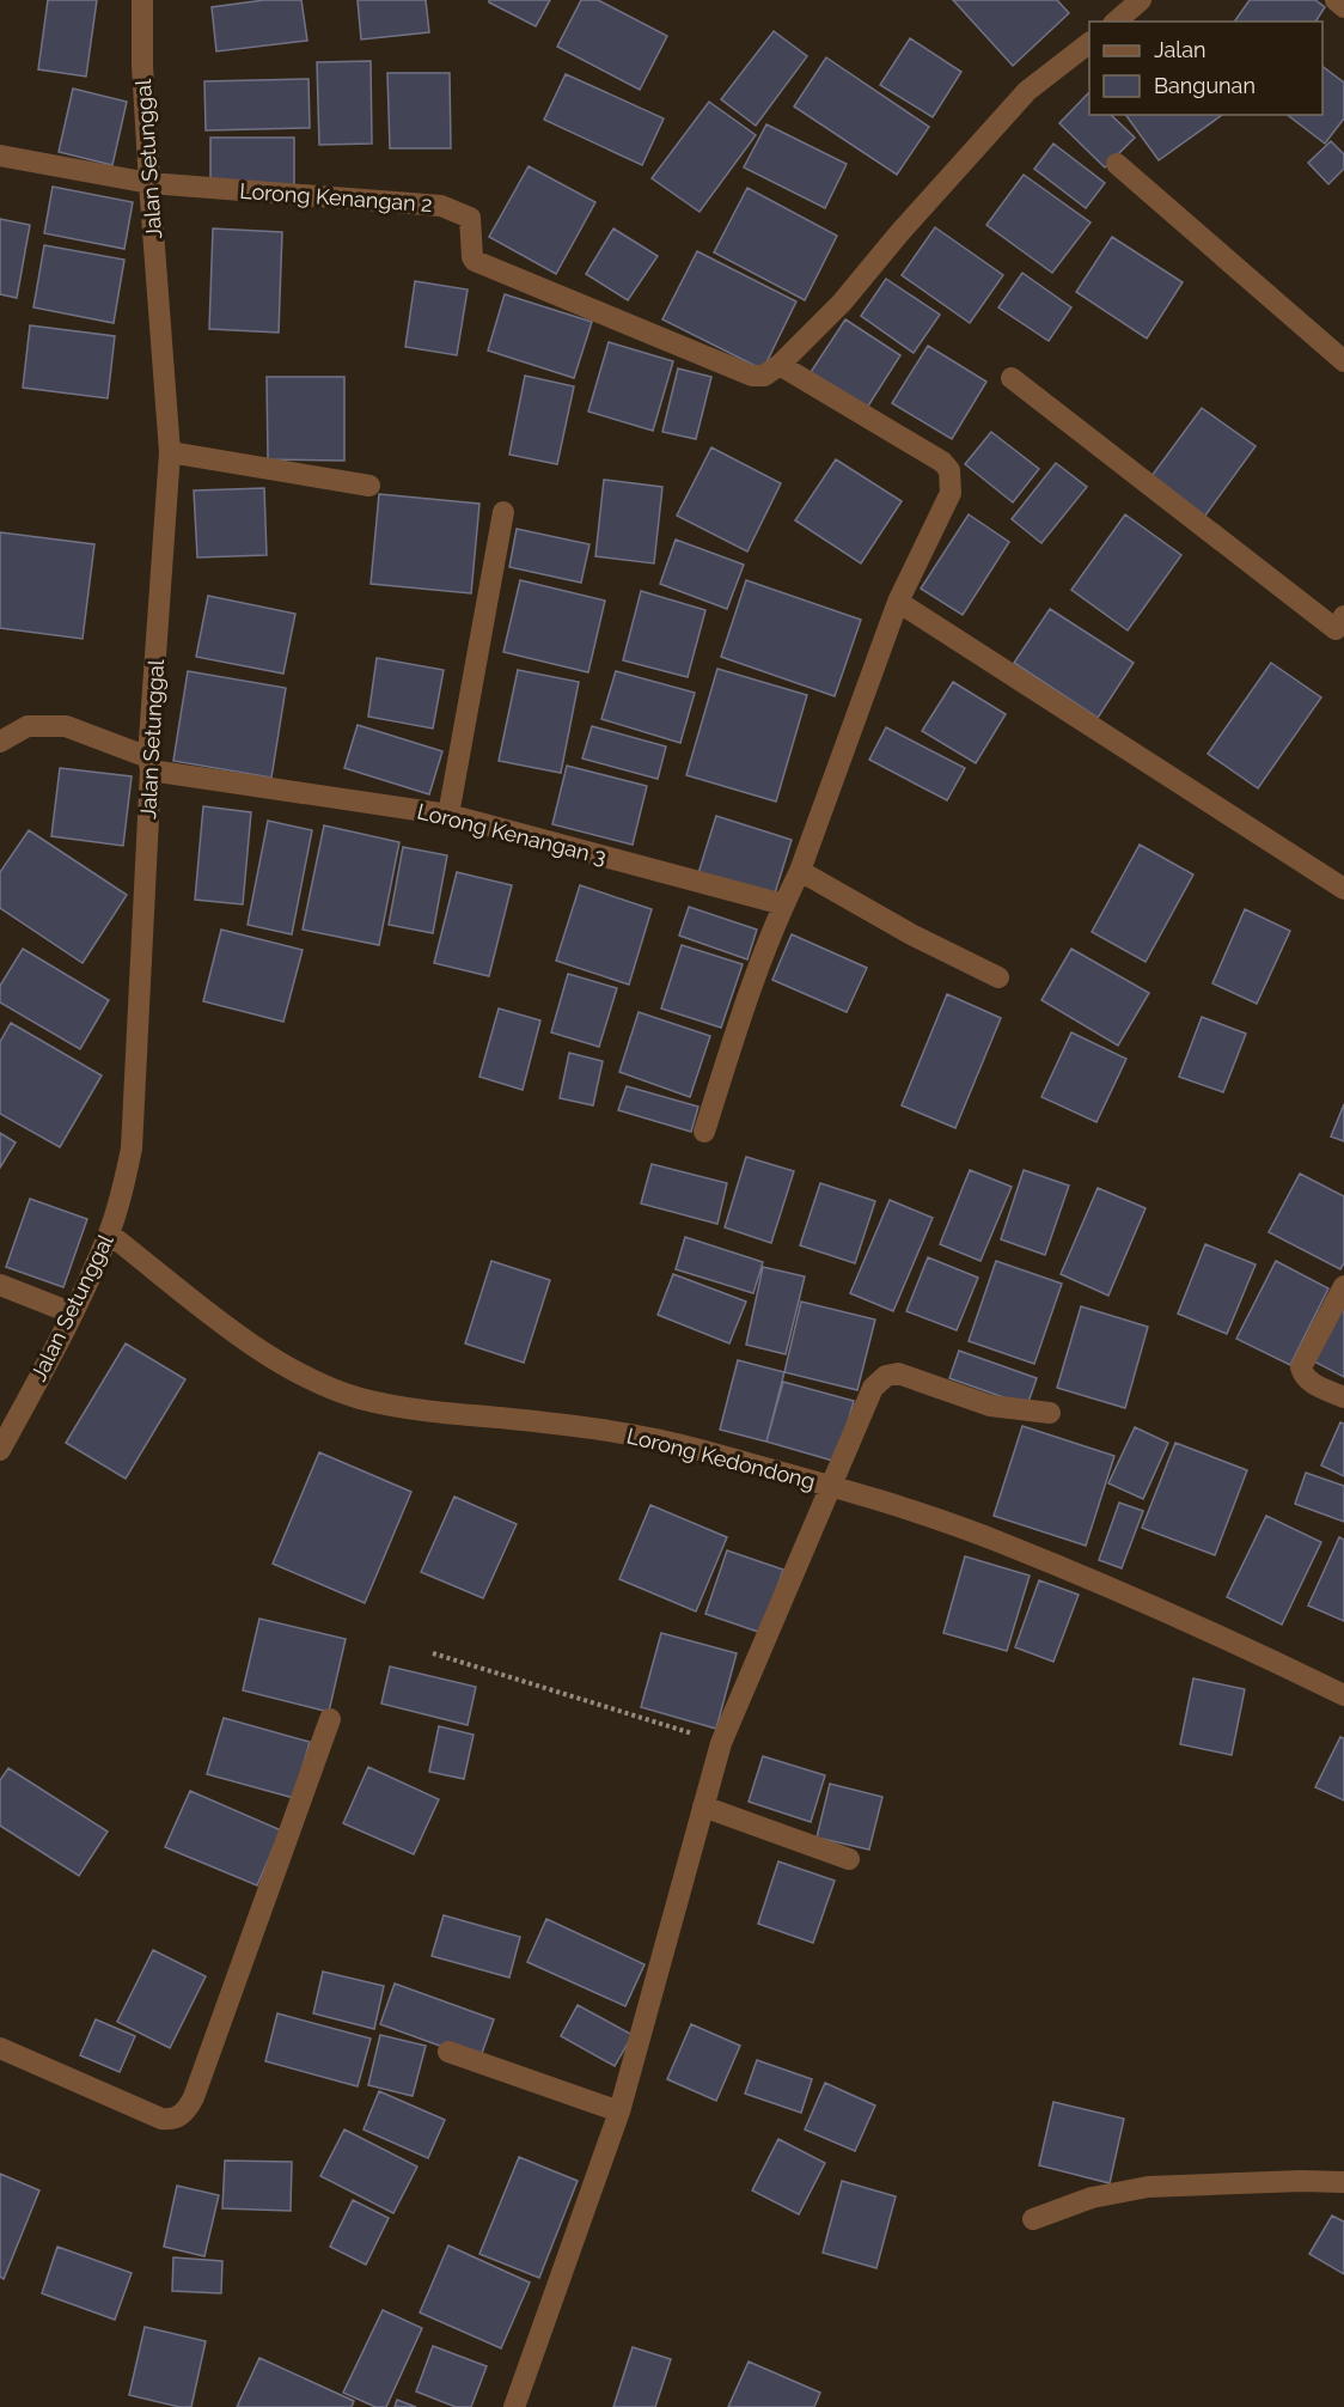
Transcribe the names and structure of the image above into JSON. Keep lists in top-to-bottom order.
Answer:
{
  "streets": {
    "street": [
      "Jalan Setunggal",
      "Lorong Kenangan 2",
      "Lorong Kenangan 3",
      "Lorong Kedondong"
    ]
  },
  "crossings": [
    ["Jalan Setunggal", "Lorong Kenangan 2"],
    ["Jalan Setunggal", "Lorong Kenangan 3"],
    ["Jalan Setunggal", "Lorong Kedondong"]
  ],
  "legend": ["Jalan", "Bangunan"]
}
